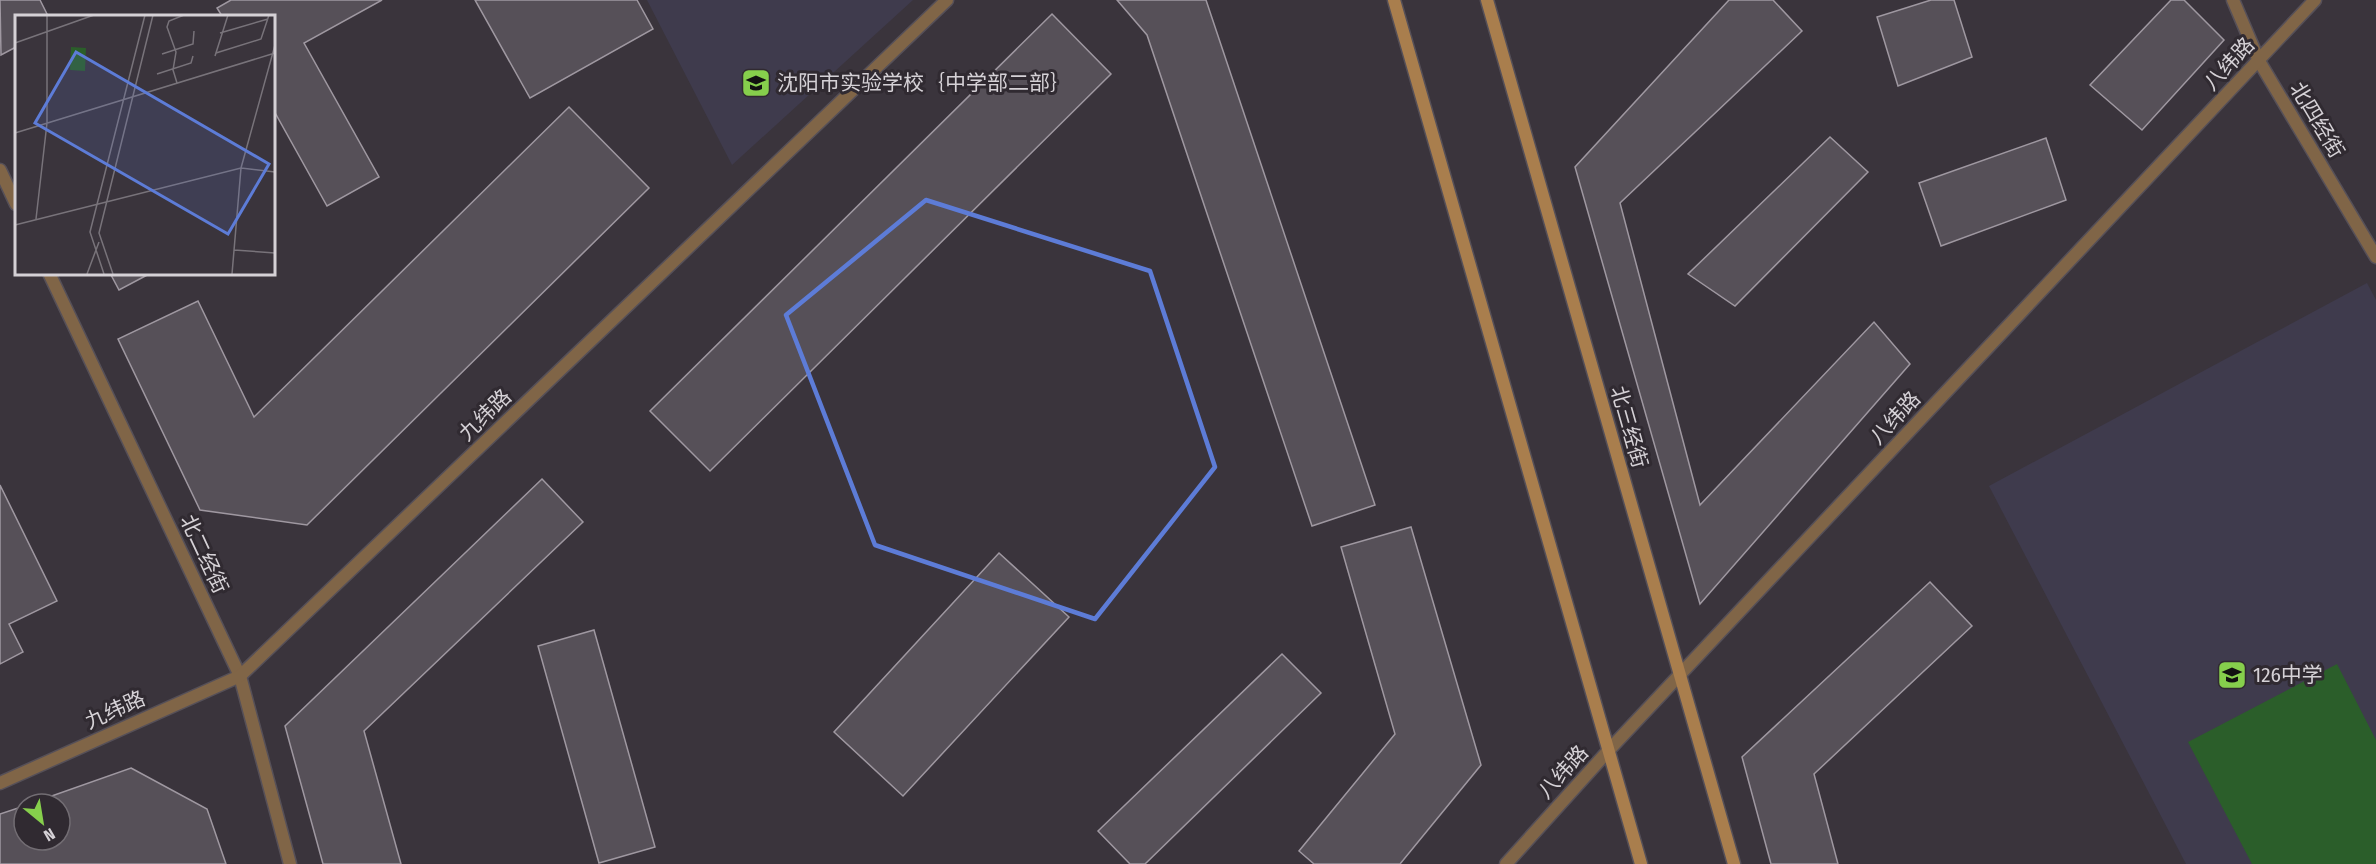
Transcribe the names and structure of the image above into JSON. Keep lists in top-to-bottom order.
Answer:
{
  "streets": {
    "main road": ["北三经街"],
    "street": [
      "八纬路",
      "北四经街",
      "九纬路",
      "北二经街"
    ]
  },
  "crossings": [
    ["八纬路", "北四经街"],
    ["八纬路", "北三经街"],
    ["九纬路", "北二经街"]
  ],
  "places": {
    "school or university": ["沈阳市实验学校｛中学部二部｝", "126中学"]
  },
  "north": "bottom right"
}
